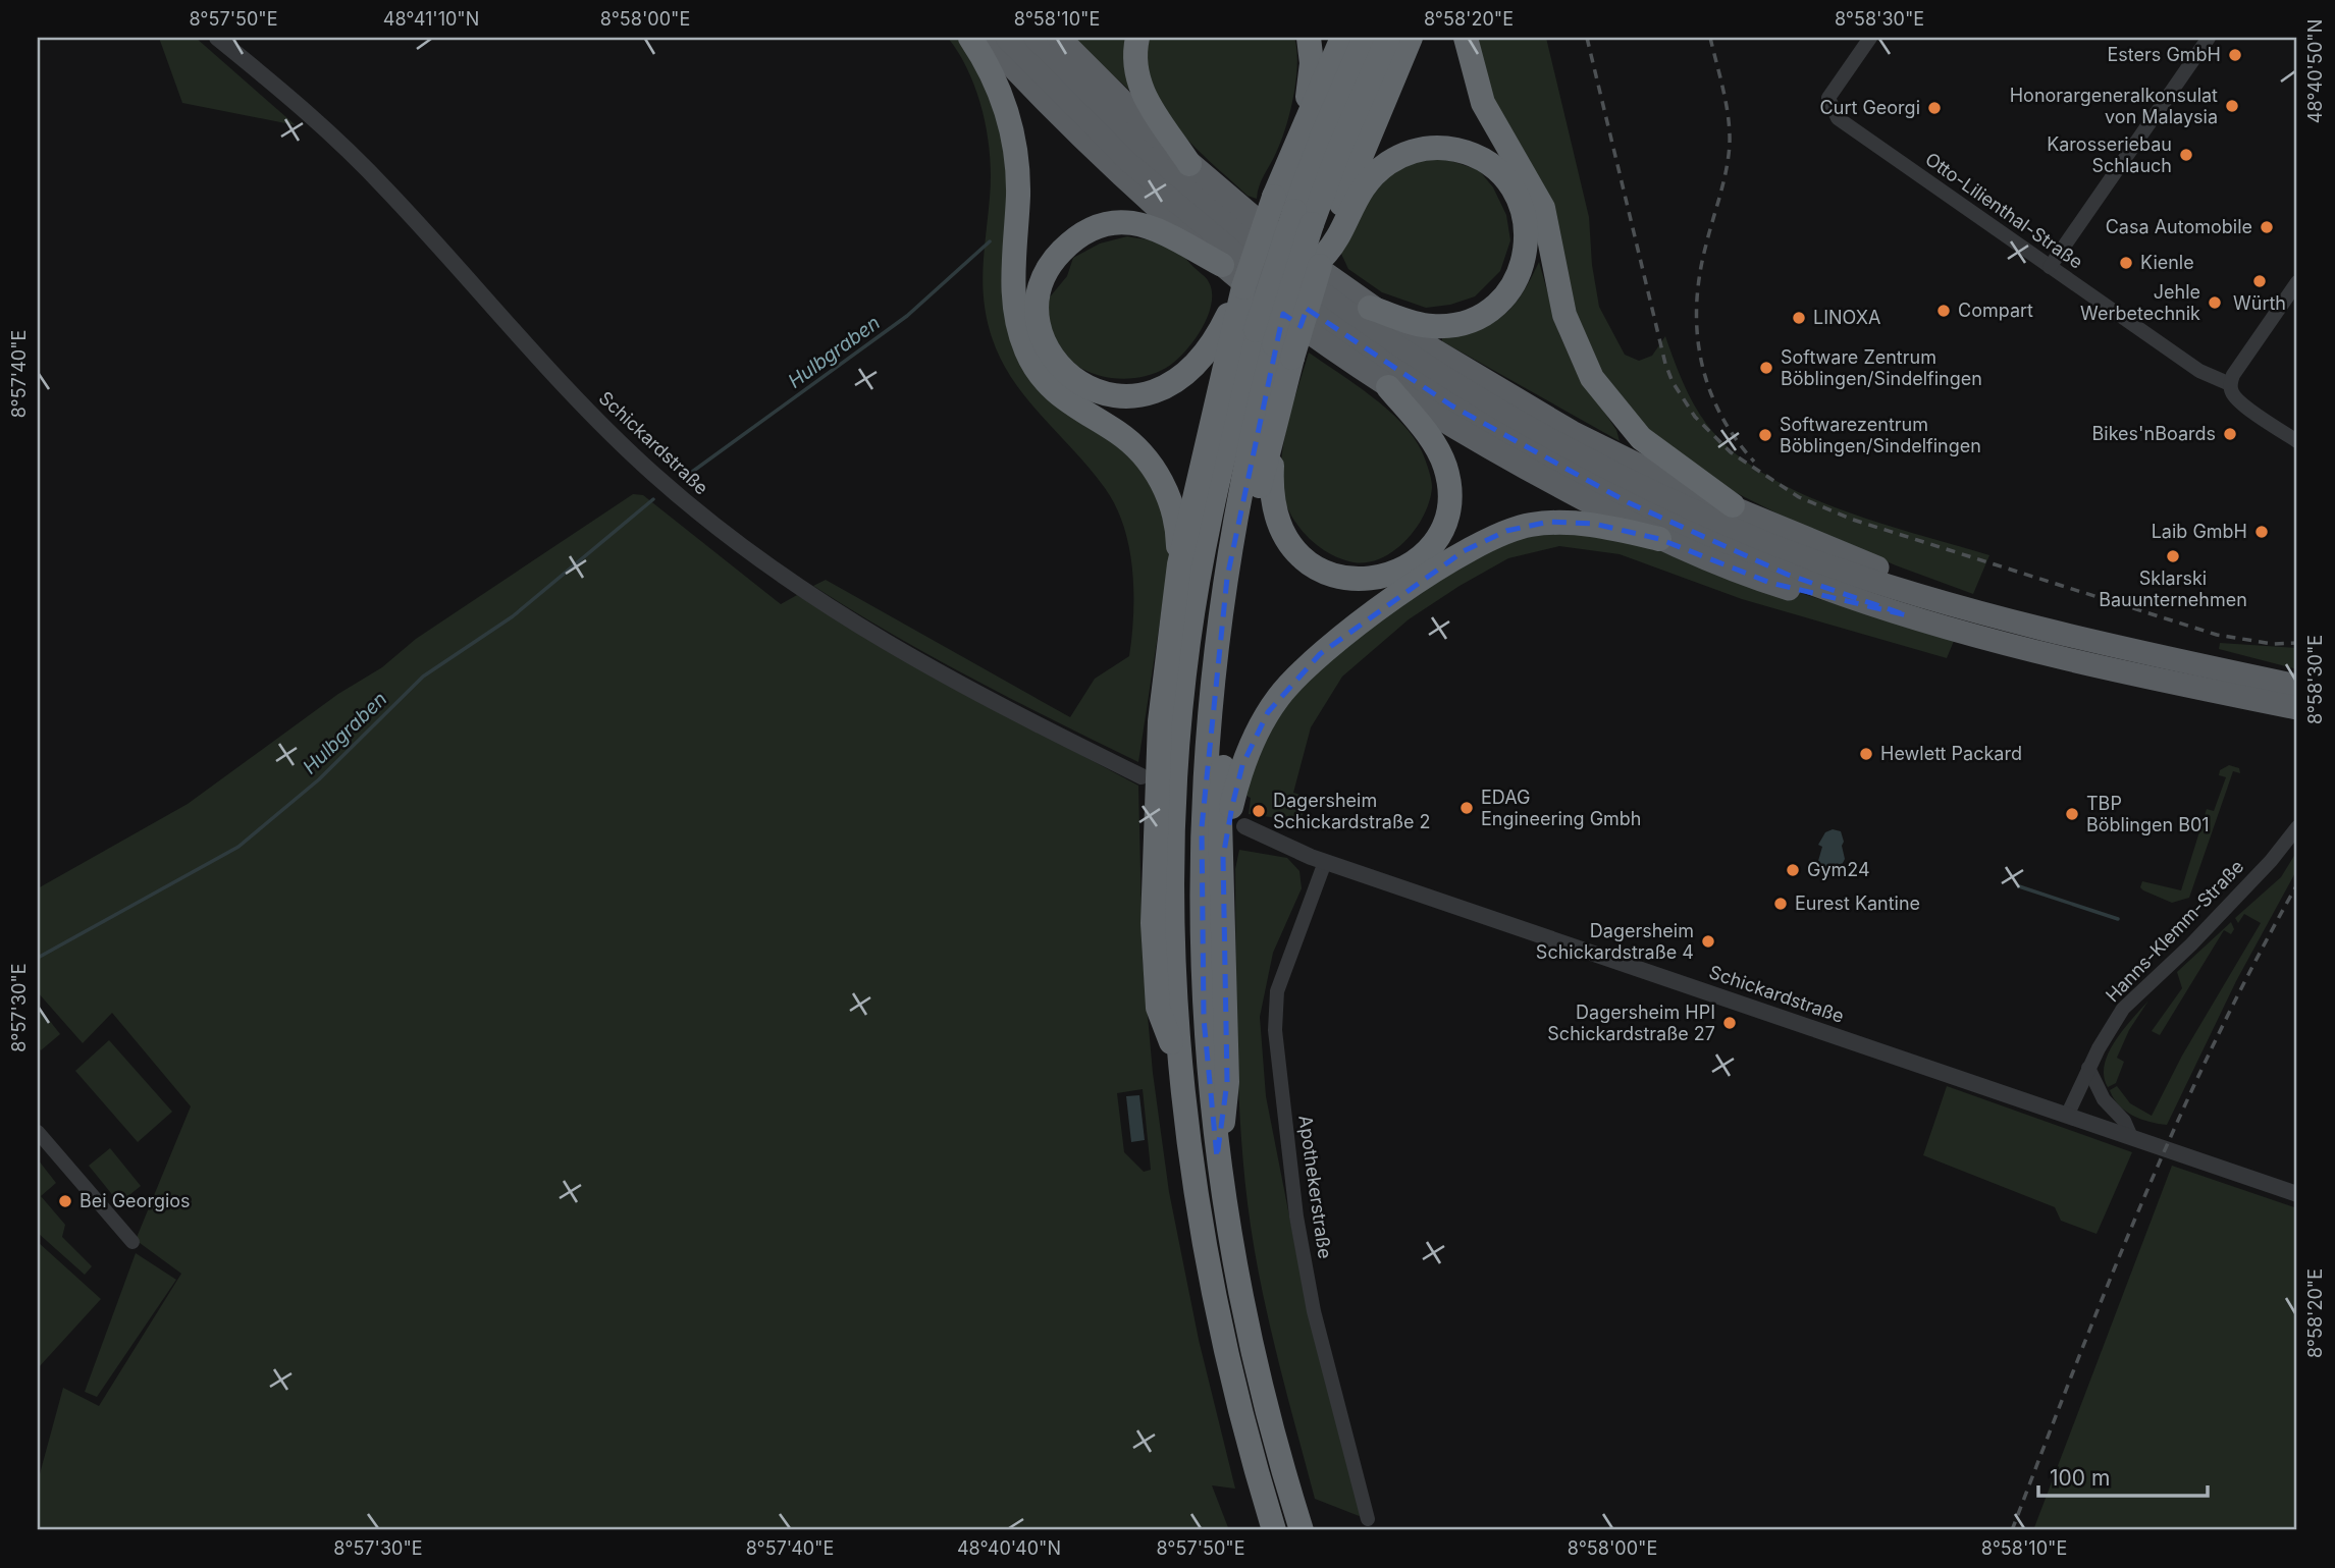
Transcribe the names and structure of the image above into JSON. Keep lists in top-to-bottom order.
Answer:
{
  "streets": {
    "street": [
      "Otto-Lilienthal-Straße",
      "Schickardstraße",
      "Hanns-Klemm-Straße",
      "Apothekerstraße"
    ]
  },
  "crossings": [
    ["Schickardstraße", "Hanns-Klemm-Straße"],
    ["Schickardstraße", "Apothekerstraße"]
  ],
  "water": ["Hulbgraben"],
  "places": [
    "Esters GmbH",
    "Honorargeneralkonsulat von Malaysia",
    "Curt Georgi",
    "Karosseriebau Schlauch",
    "Casa Automobile",
    "Kienle",
    "Würth",
    "Jehle Werbetechnik",
    "Compart",
    "LINOXA",
    "Software Zentrum Böblingen/Sindelfingen",
    "Bikes'nBoards",
    "Softwarezentrum Böblingen/Sindelfingen",
    "Laib GmbH",
    "Sklarski Bauunternehmen",
    "Hewlett Packard",
    "EDAG Engineering Gmbh",
    "Dagersheim Schickardstraße 2",
    "TBP Böblingen B01",
    "Gym24",
    "Eurest Kantine",
    "Dagersheim Schickardstraße 4",
    "Dagersheim HPI Schickardstraße 27",
    "Bei Georgios"
  ],
  "scale_bar": "100 m",
  "coordinates": [
    "8°57'50\"E",
    "48°41'10\"N",
    "8°58'00\"E",
    "8°58'10\"E",
    "8°58'20\"E",
    "8°58'30\"E",
    "48°40'50\"N",
    "8°57'40\"E",
    "8°57'30\"E",
    "48°40'40\"N"
  ]
}
